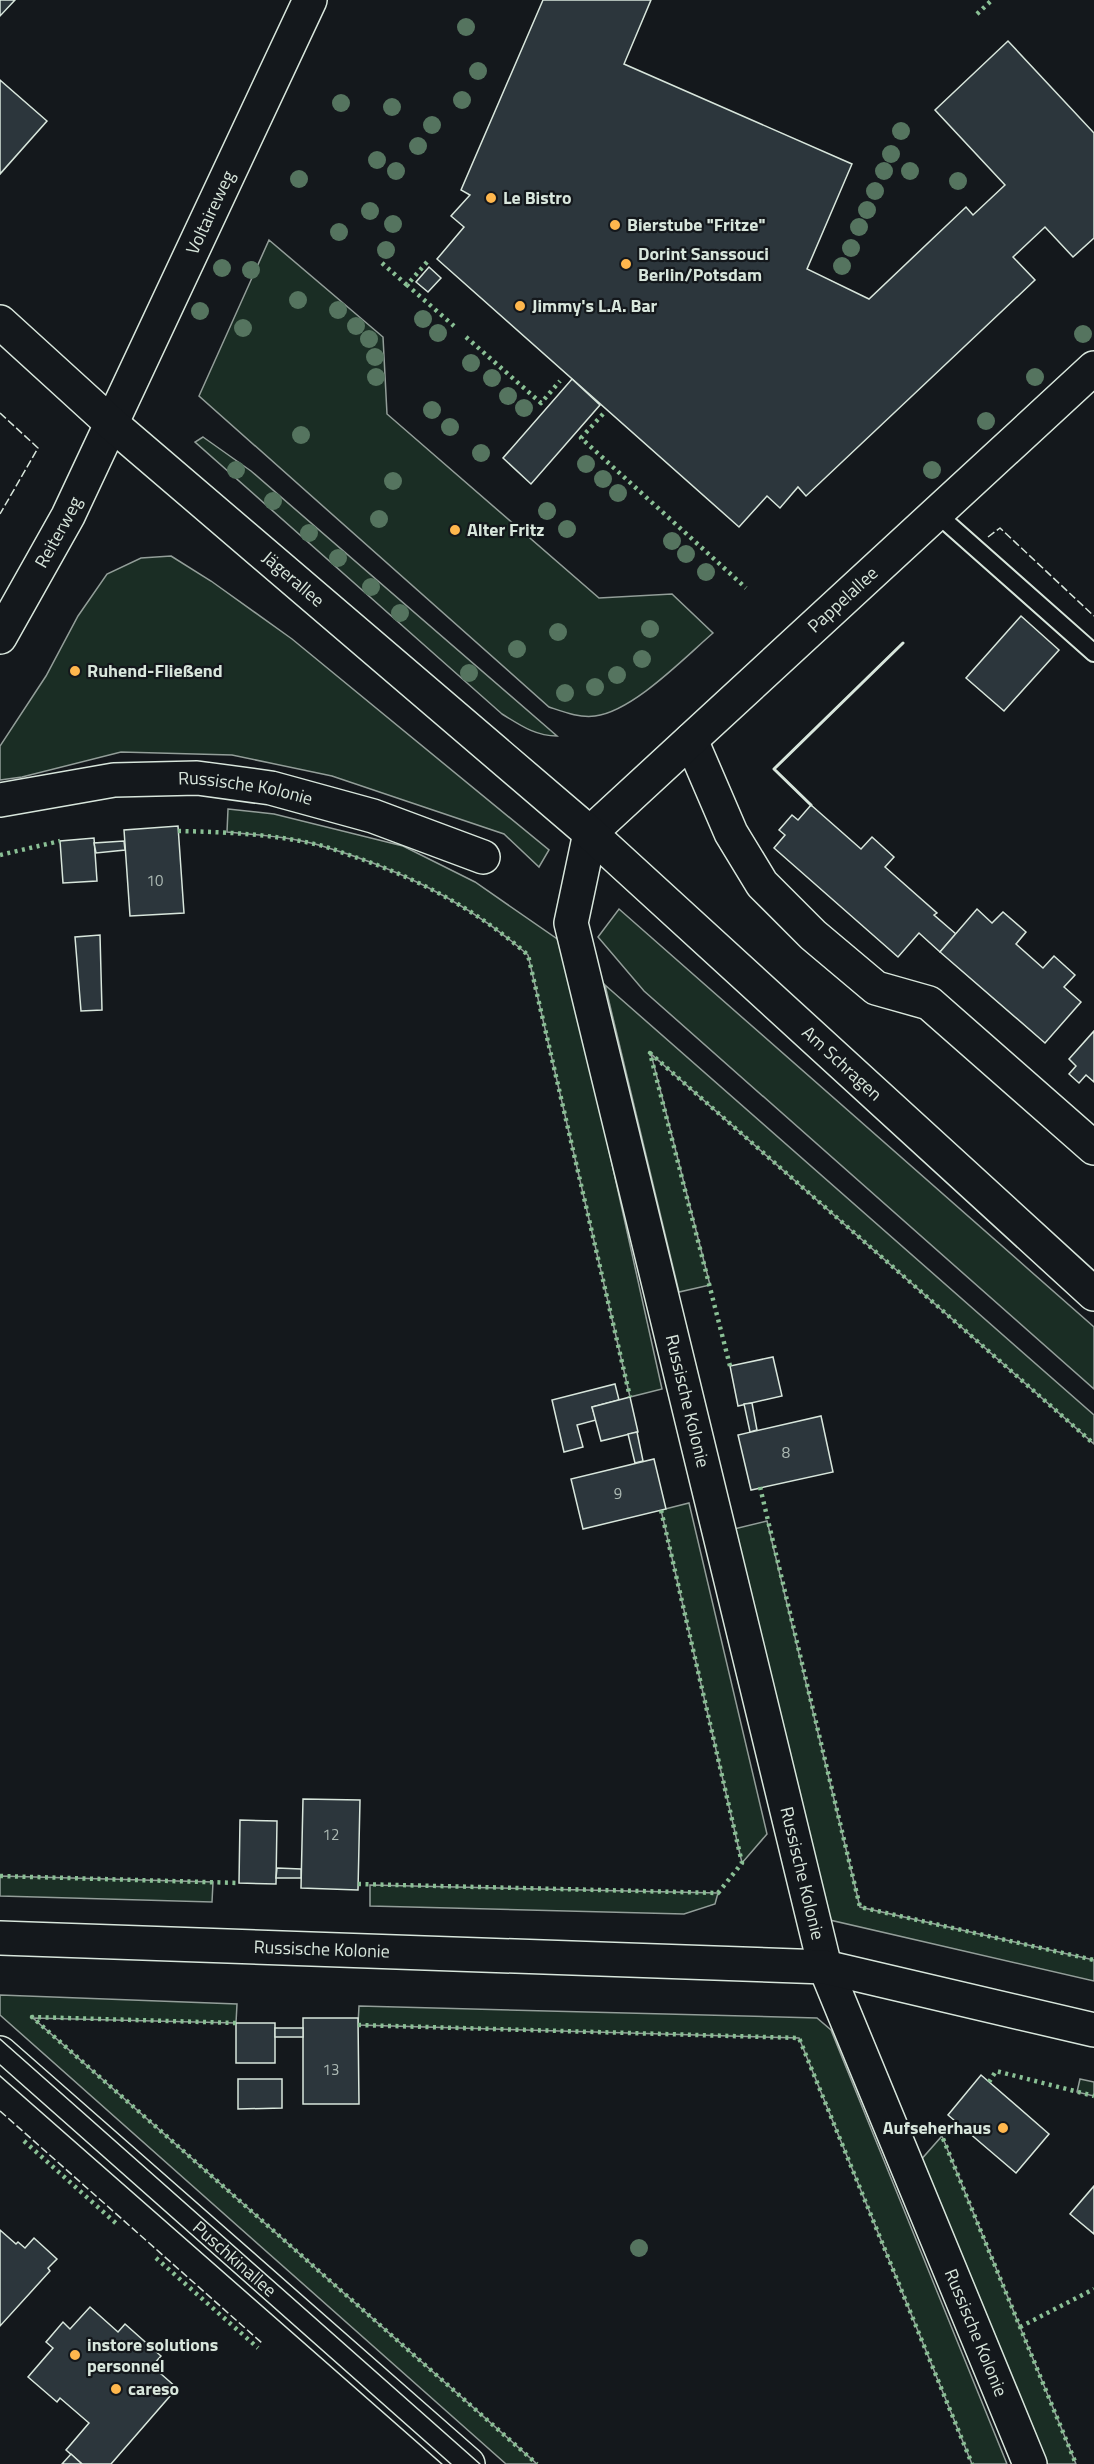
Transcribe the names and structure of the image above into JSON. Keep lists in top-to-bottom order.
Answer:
{
  "streets": {
    "street": [
      "Voltaireweg",
      "Reiterweg",
      "Jägerallee",
      "Pappelallee",
      "Russische Kolonie",
      "Am Schragen",
      "Puschkinallee"
    ]
  },
  "crossings": [
    ["Voltaireweg", "Reiterweg"],
    ["Voltaireweg", "Jägerallee"],
    ["Reiterweg", "Jägerallee"],
    ["Jägerallee", "Pappelallee"],
    ["Jägerallee", "Russische Kolonie"],
    ["Jägerallee", "Am Schragen"],
    ["Pappelallee", "Russische Kolonie"],
    ["Pappelallee", "Am Schragen"],
    ["Russische Kolonie", "Am Schragen"]
  ],
  "places": [
    "Le Bistro",
    "Bierstube \"Fritze\"",
    "Dorint Sanssouci Berlin/Potsdam",
    "Jimmy's L.A. Bar",
    "Alter Fritz",
    "Ruhend-Fließend",
    "Aufseherhaus",
    "instore solutions personnel",
    "careso"
  ],
  "house_numbers": [
    "10",
    "8",
    "9",
    "12",
    "13"
  ]
}
